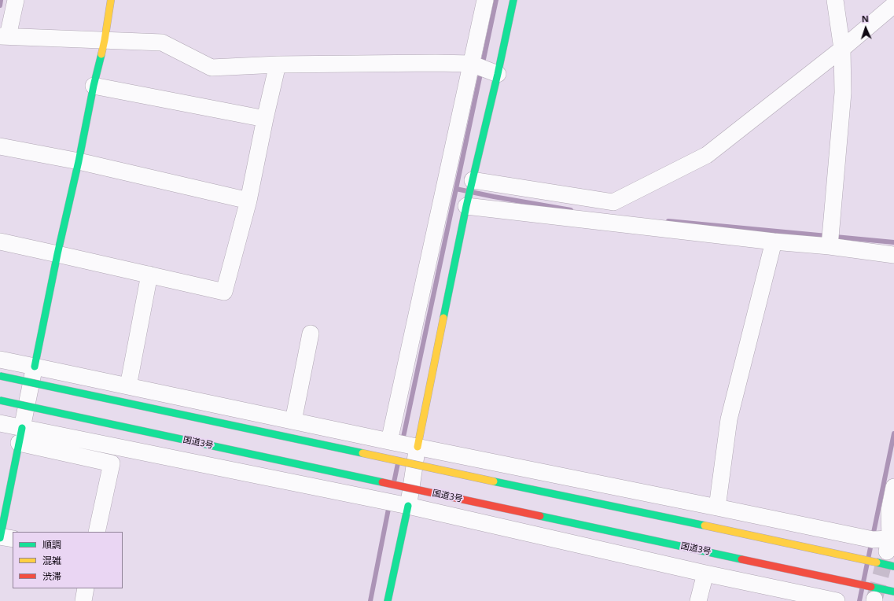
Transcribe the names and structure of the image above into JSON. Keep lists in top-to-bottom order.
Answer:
{
  "streets": {
    "main road": ["国道3号"]
  },
  "legend": ["順調", "混雑", "渋滞"],
  "north": "top"
}
